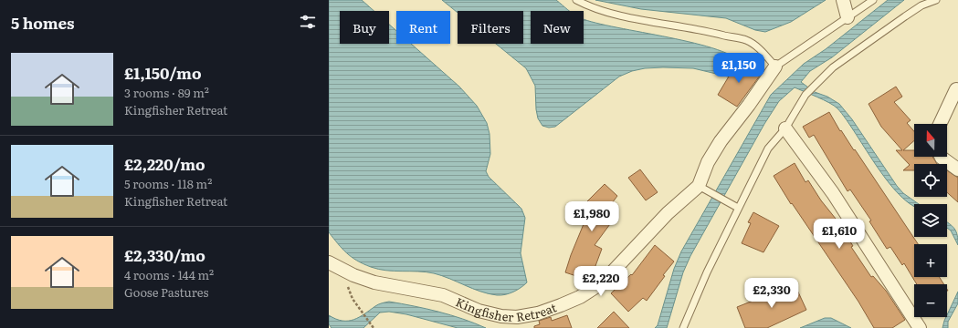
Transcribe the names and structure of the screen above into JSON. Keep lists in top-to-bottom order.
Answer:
{
  "streets": {
    "street": ["Kingfisher Retreat"]
  },
  "north": "top",
  "page": {
    "heading": "5 homes",
    "chip": [
      "Buy",
      "Rent",
      "Filters",
      "New"
    ],
    "list": [
      {
        "name": "£1,150/mo",
        "note": "3 rooms · 89 m² · Kingfisher Retreat"
      },
      {
        "name": "£2,220/mo",
        "note": "5 rooms · 118 m² · Kingfisher Retreat"
      },
      {
        "name": "£2,330/mo",
        "note": "4 rooms · 144 m² · Goose Pastures"
      }
    ],
    "price": [
      "£1,150",
      "£1,980",
      "£1,610",
      "£2,220",
      "£2,330"
    ],
    "map_buttons": ["+", "−"]
  }
}
